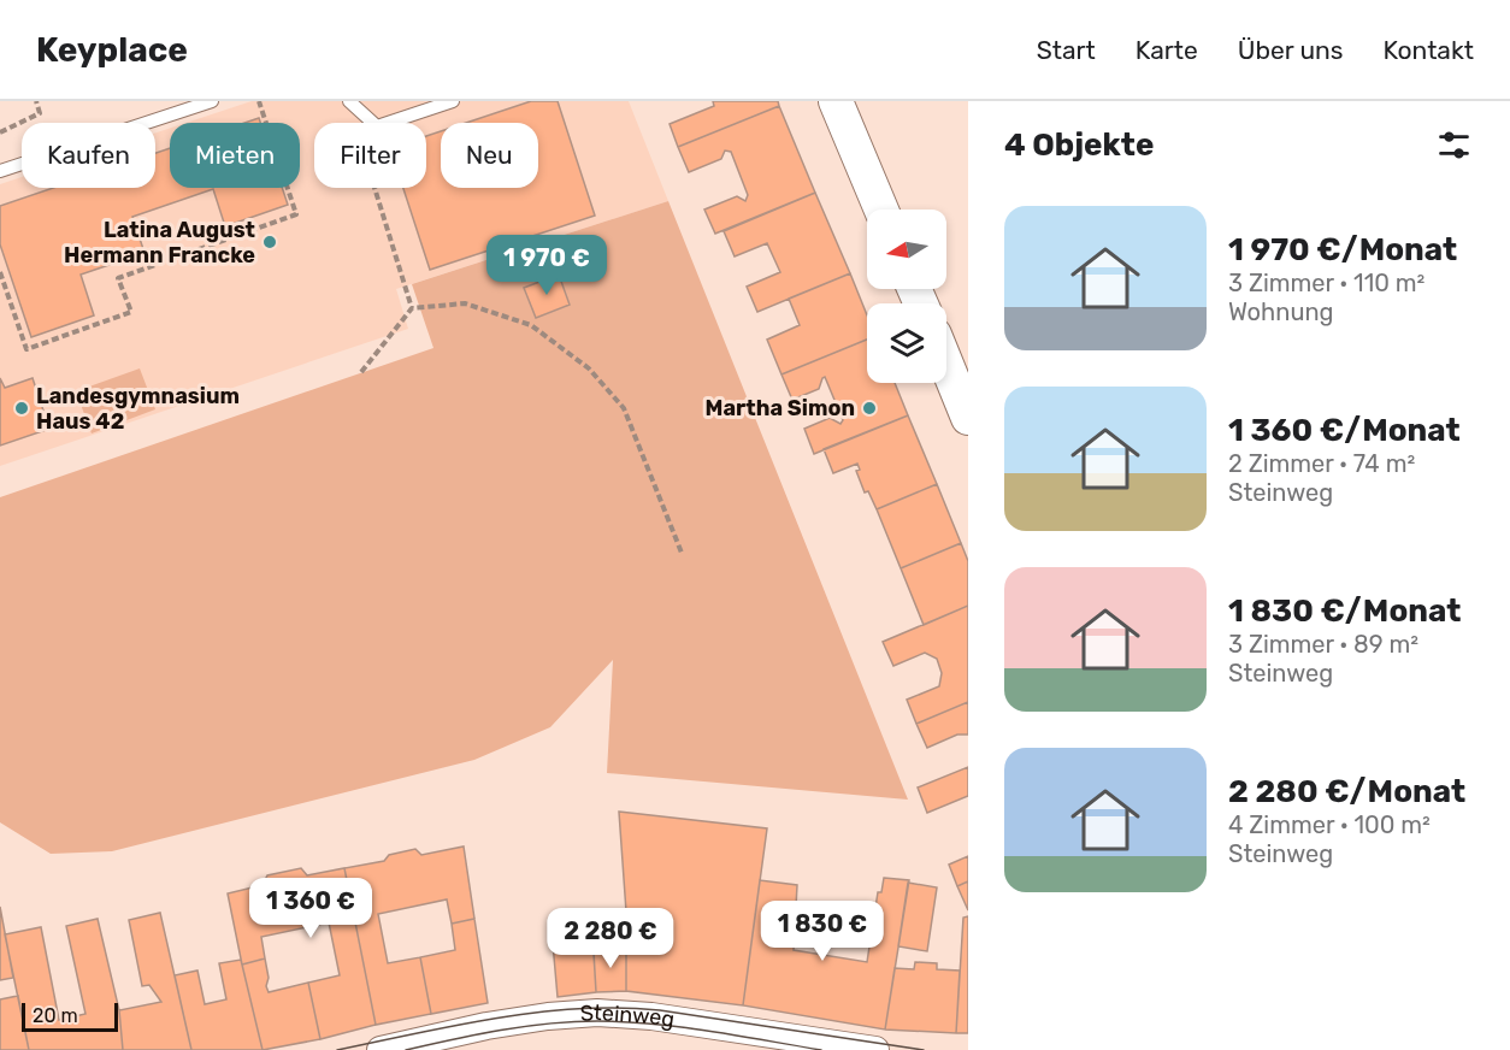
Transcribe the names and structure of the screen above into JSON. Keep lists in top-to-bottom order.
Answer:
{
  "streets": {
    "street": ["Steinweg"]
  },
  "places": ["Latina August Hermann Francke", "Landesgymnasium Haus 42", "Martha Simon"],
  "scale_bar": "20 m",
  "north": "left",
  "page": {
    "header": "Keyplace",
    "nav": [
      "Start",
      "Karte",
      "Über uns",
      "Kontakt"
    ],
    "heading": "4 Objekte",
    "chip": [
      "Kaufen",
      "Mieten",
      "Filter",
      "Neu"
    ],
    "list": [
      {
        "name": "1 970 €/Monat",
        "note": "3 Zimmer · 110 m² · Wohnung"
      },
      {
        "name": "1 360 €/Monat",
        "note": "2 Zimmer · 74 m² · Steinweg"
      },
      {
        "name": "1 830 €/Monat",
        "note": "3 Zimmer · 89 m² · Steinweg"
      },
      {
        "name": "2 280 €/Monat",
        "note": "4 Zimmer · 100 m² · Steinweg"
      }
    ],
    "price": [
      "1 970 €",
      "1 360 €",
      "1 830 €",
      "2 280 €"
    ],
    "scale": "20 m"
  }
}
